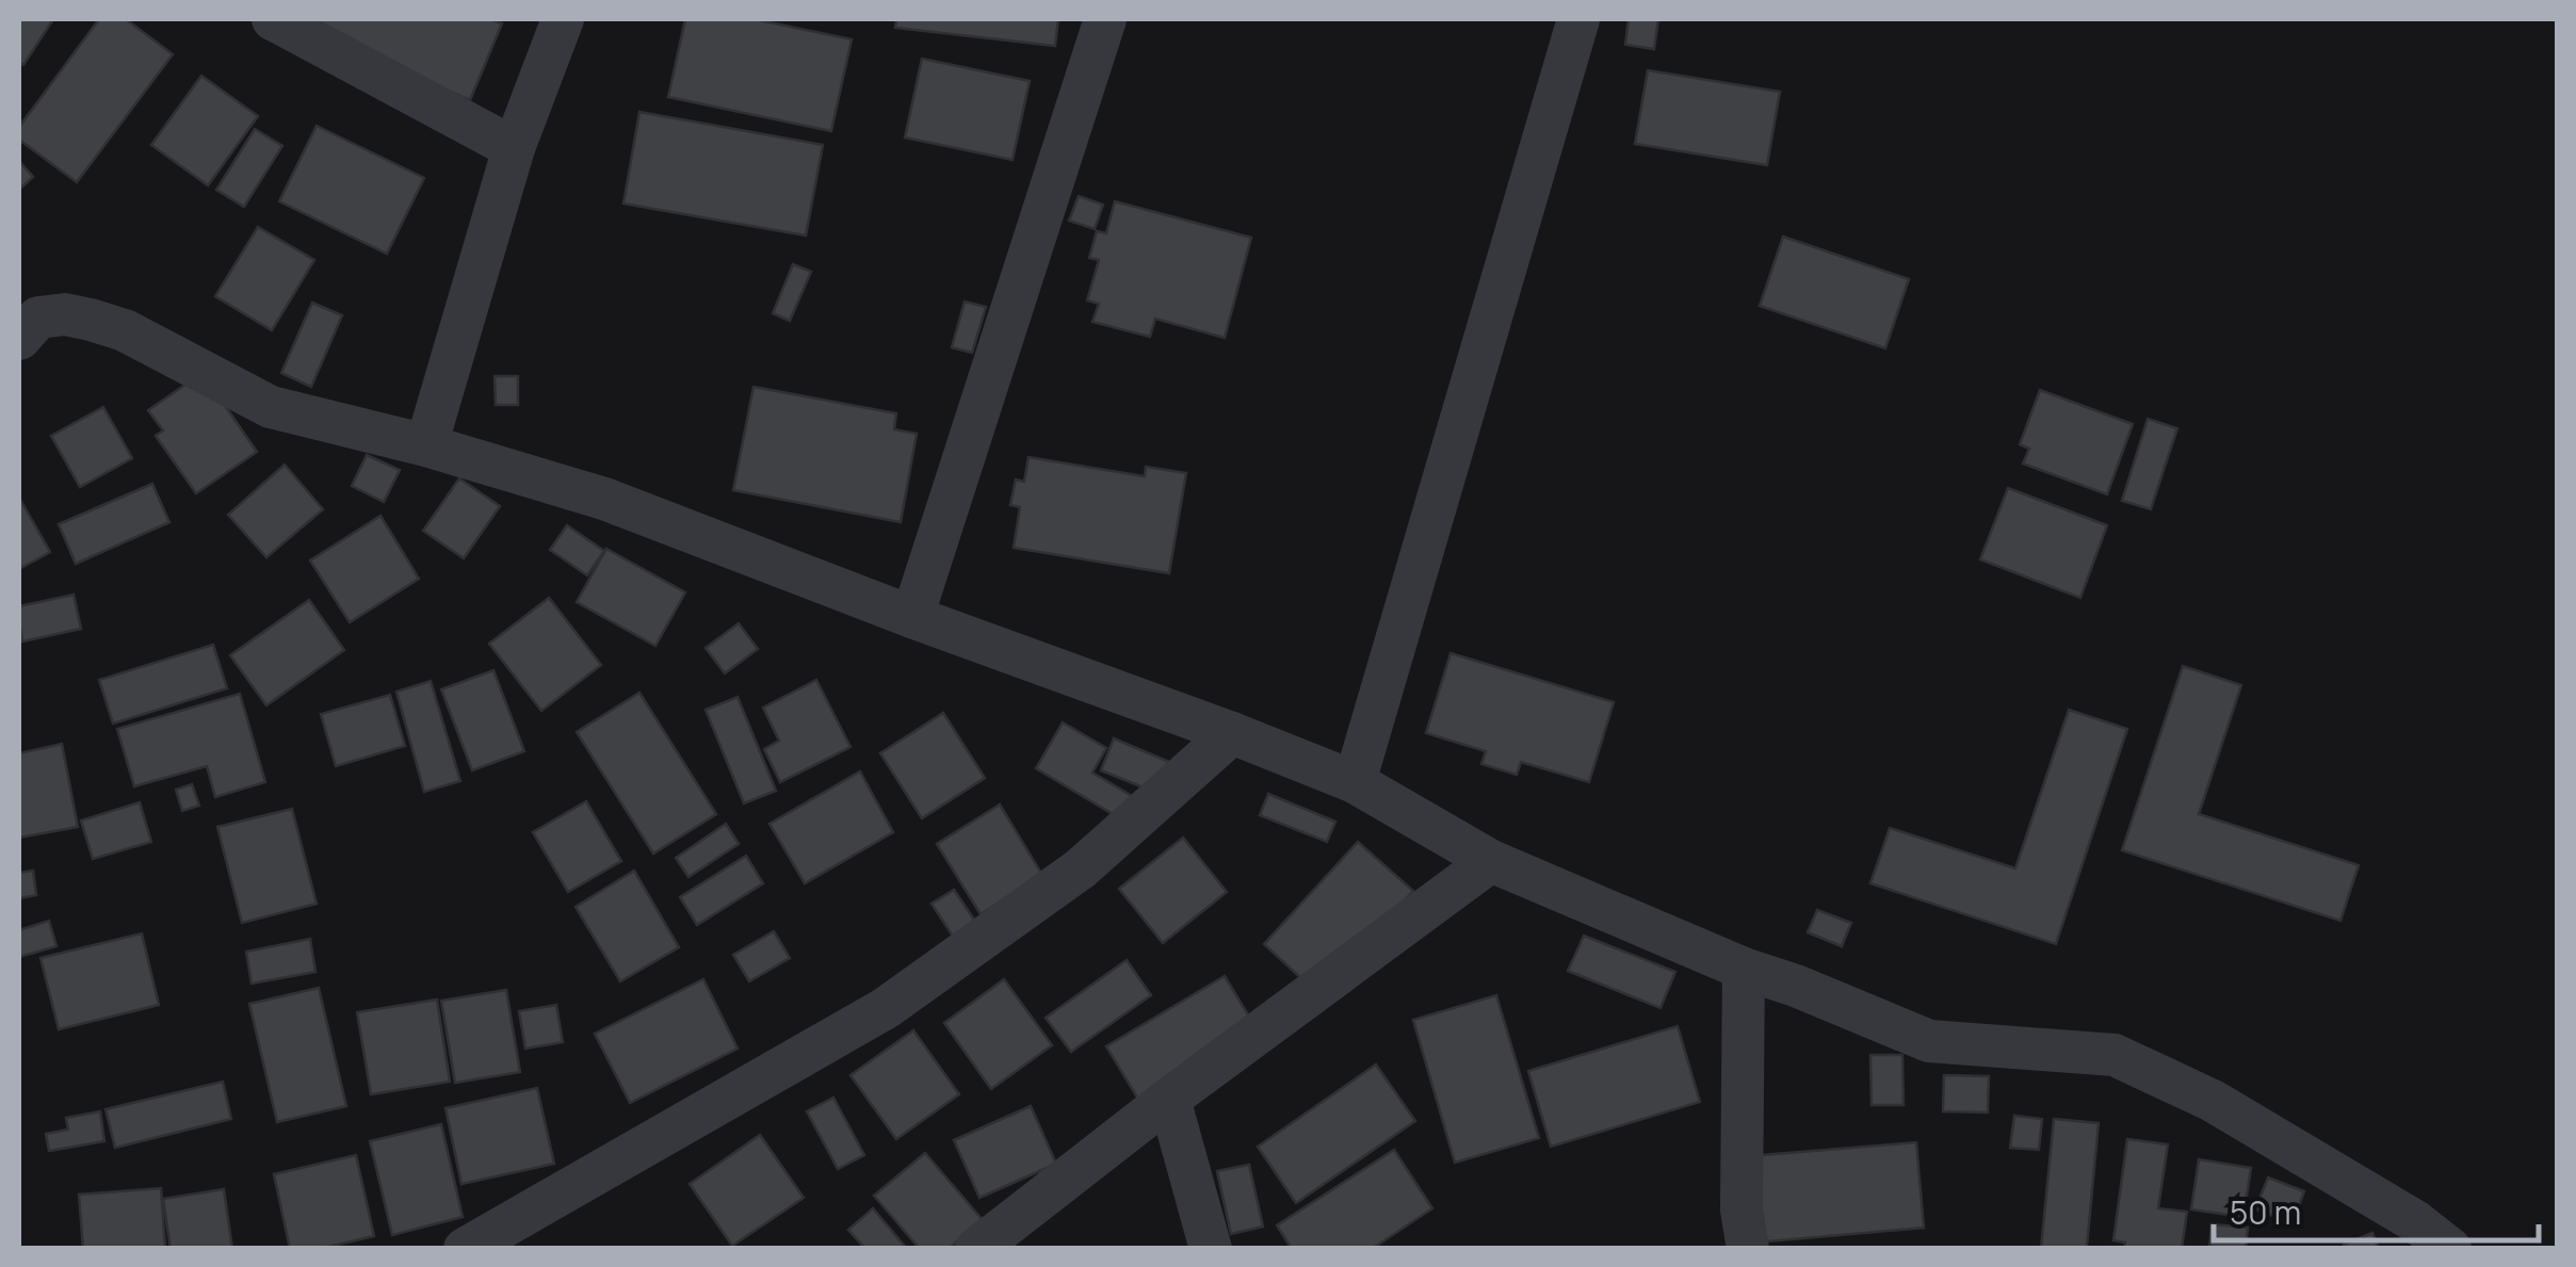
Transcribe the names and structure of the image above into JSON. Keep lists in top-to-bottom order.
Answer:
{
  "scale_bar": "50 m"
}
